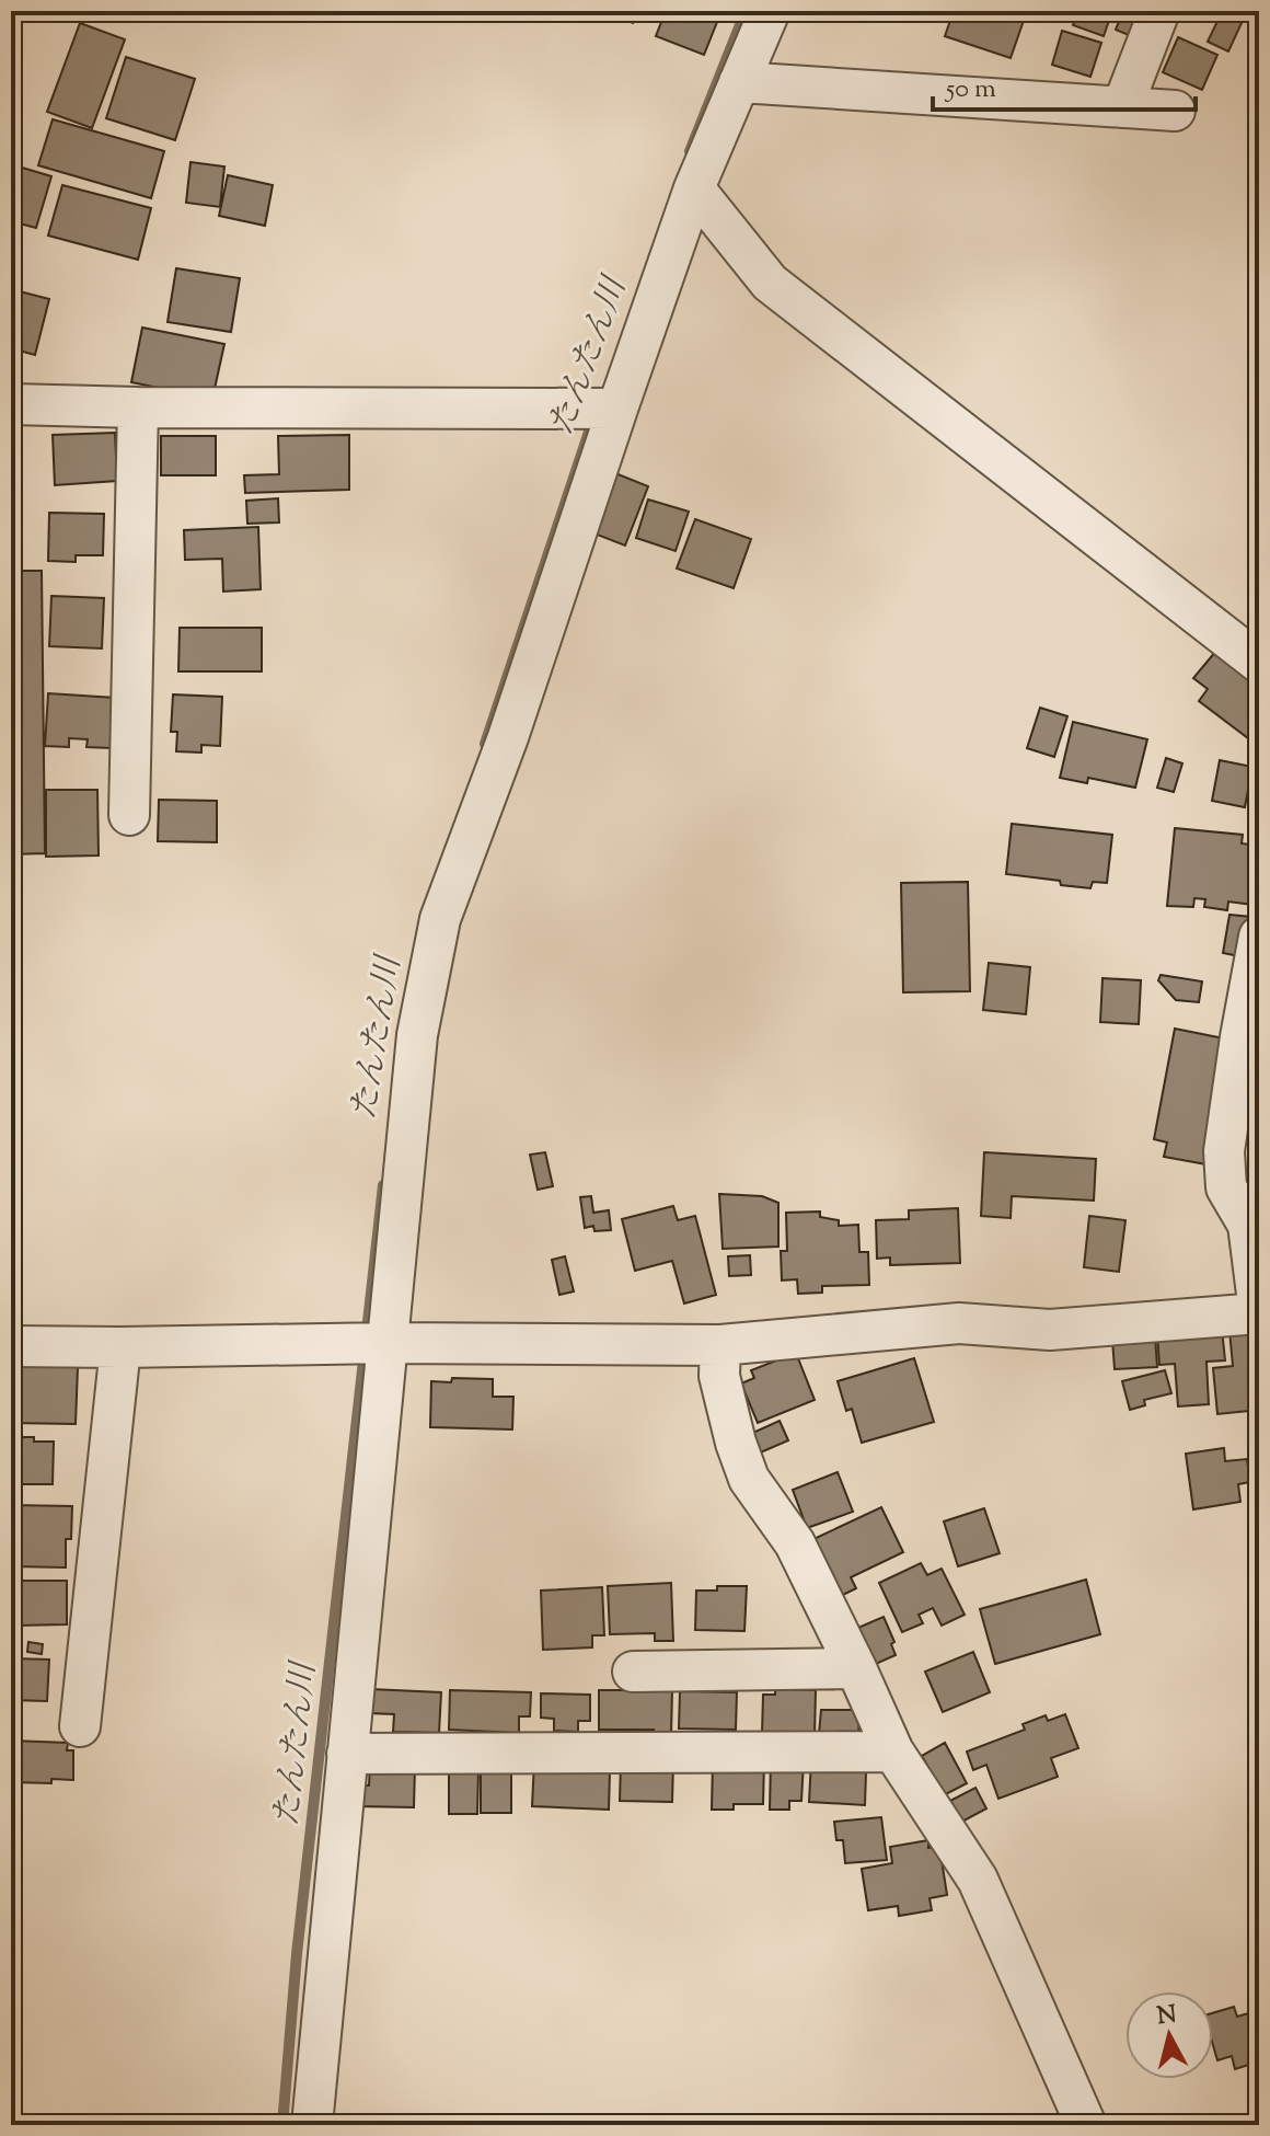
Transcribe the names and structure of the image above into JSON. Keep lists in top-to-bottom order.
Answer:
{
  "water": ["たんたん川"],
  "scale_bar": "50 m",
  "north": "top"
}
